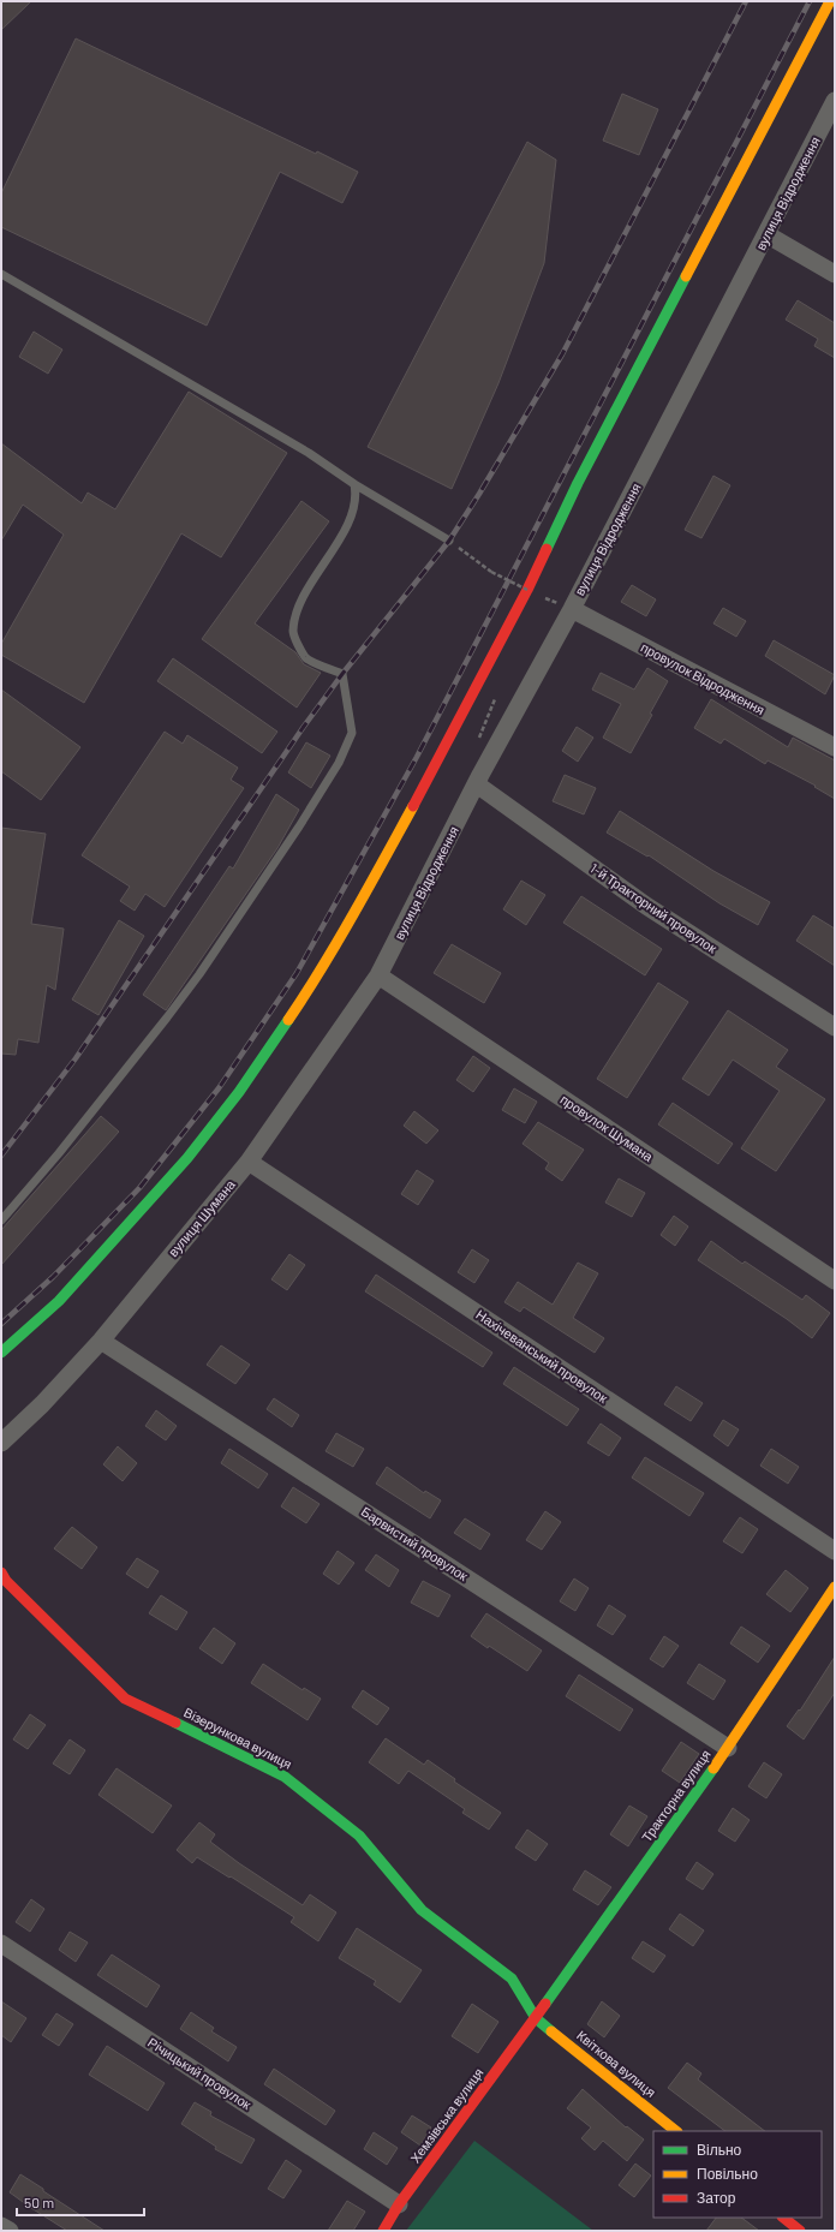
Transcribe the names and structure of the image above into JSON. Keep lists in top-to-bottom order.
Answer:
{
  "streets": {
    "street": [
      "вулиця Відродження",
      "провулок Відродження",
      "1-й Тракторний провулок",
      "провулок Шумана",
      "вулиця Шумана",
      "Нахічеванський провулок",
      "Барвистий провулок",
      "Візерункова вулиця",
      "Тракторна вулиця",
      "Квіткова вулиця",
      "Річицький провулок",
      "Хемзівська вулиця"
    ]
  },
  "crossings": [
    ["вулиця Відродження", "провулок Відродження"],
    ["вулиця Відродження", "1-й Тракторний провулок"],
    ["вулиця Відродження", "провулок Шумана"],
    ["вулиця Відродження", "вулиця Шумана"],
    ["провулок Шумана", "вулиця Шумана"],
    ["вулиця Шумана", "Нахічеванський провулок"],
    ["вулиця Шумана", "Барвистий провулок"],
    ["Барвистий провулок", "Тракторна вулиця"],
    ["Візерункова вулиця", "Тракторна вулиця"],
    ["Візерункова вулиця", "Квіткова вулиця"],
    ["Візерункова вулиця", "Хемзівська вулиця"],
    ["Тракторна вулиця", "Квіткова вулиця"],
    ["Тракторна вулиця", "Хемзівська вулиця"],
    ["Квіткова вулиця", "Хемзівська вулиця"],
    ["Річицький провулок", "Хемзівська вулиця"]
  ],
  "legend": ["Вільно", "Повільно", "Затор"],
  "scale_bar": "50 m"
}
